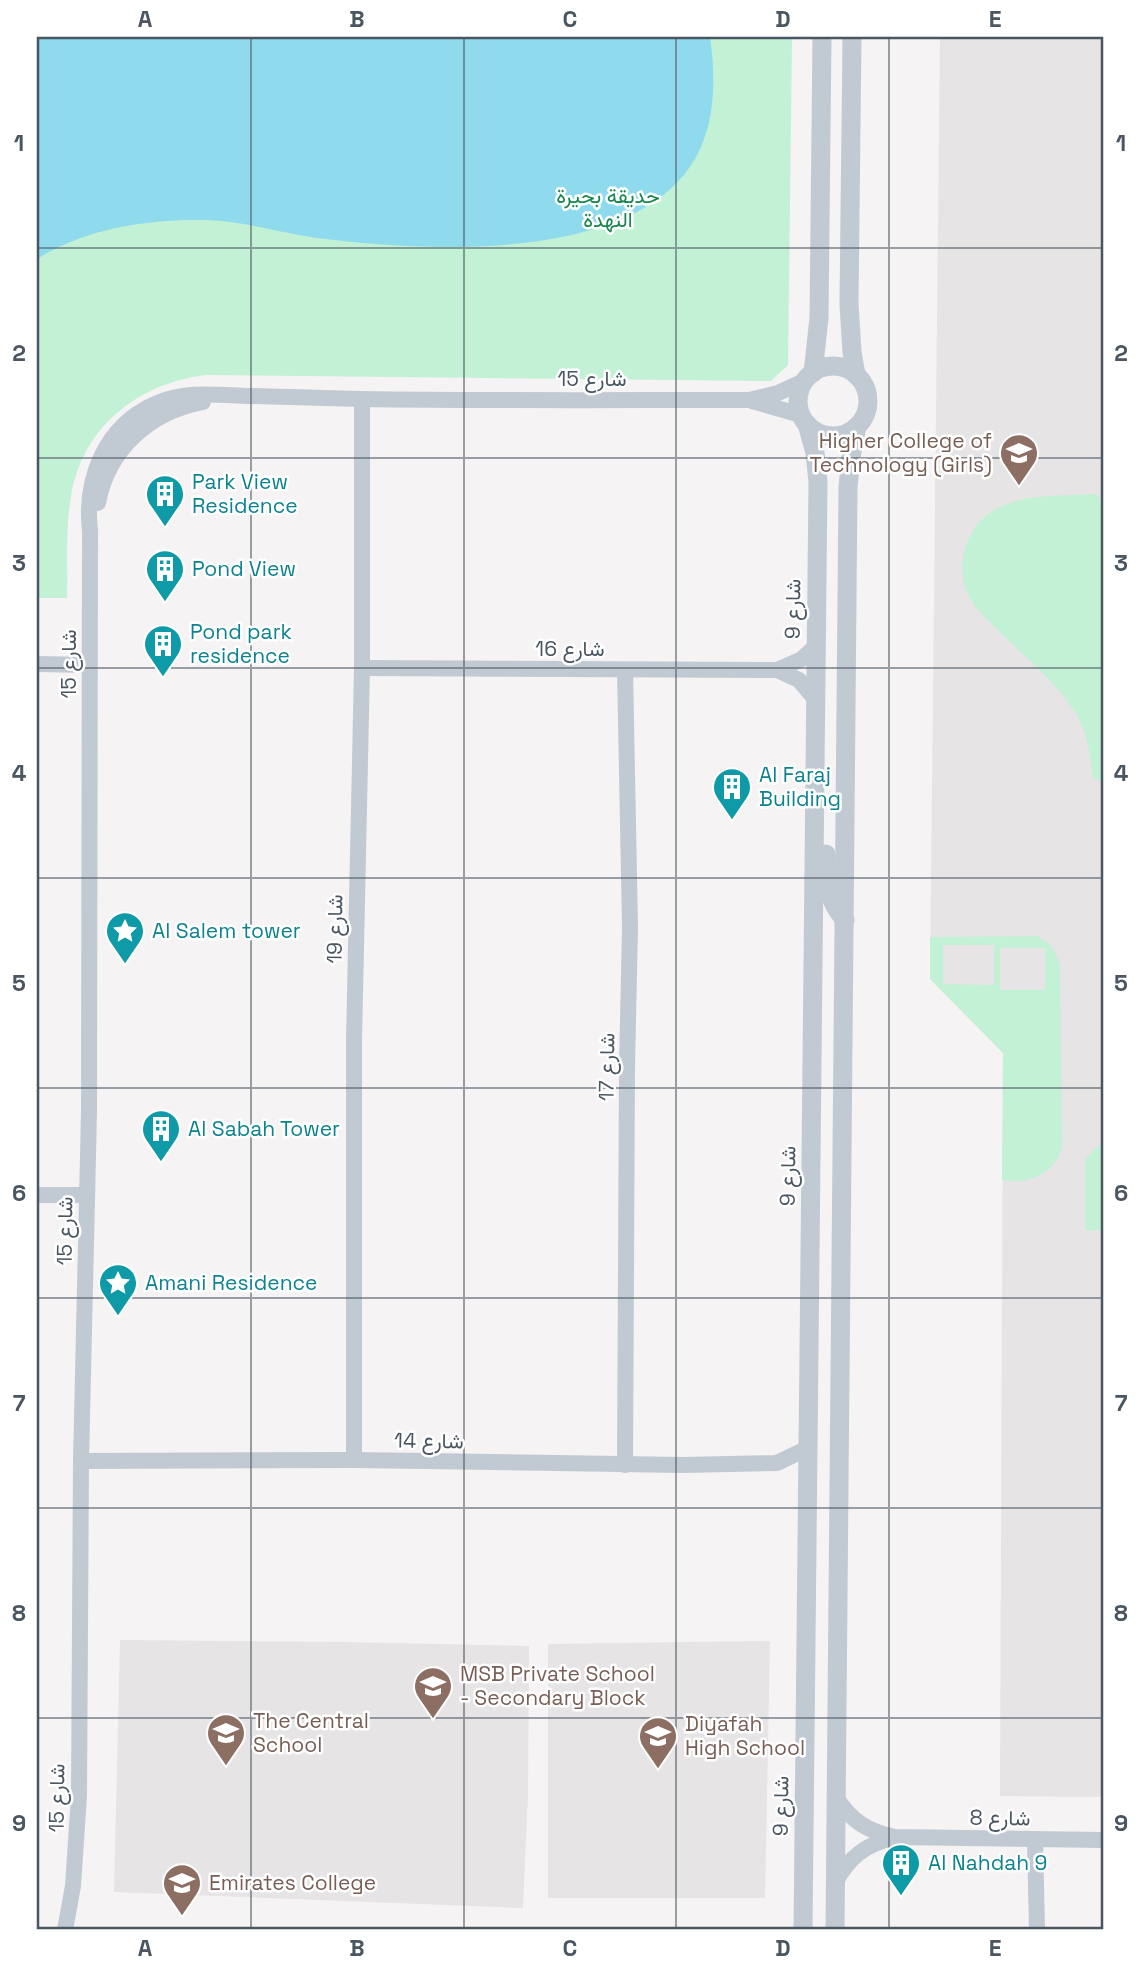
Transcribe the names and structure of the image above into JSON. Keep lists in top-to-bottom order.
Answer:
{
  "streets": {
    "street": [
      "شارع 15",
      "شارع 9",
      "شارع 16",
      "شارع 19",
      "شارع 17",
      "شارع 14",
      "شارع 8"
    ]
  },
  "crossings": [
    ["شارع 15", "شارع 9"],
    ["شارع 15", "شارع 19"],
    ["شارع 15", "شارع 14"],
    ["شارع 9", "شارع 16"],
    ["شارع 9", "شارع 14"],
    ["شارع 16", "شارع 19"],
    ["شارع 16", "شارع 17"],
    ["شارع 19", "شارع 14"],
    ["شارع 17", "شارع 14"]
  ],
  "parks": ["حديقة بحيرة النهدة"],
  "places": {
    "school or university": [
      "Higher College of Technology (Girls)",
      "MSB Private School - Secondary Block",
      "The Central School",
      "Diyafah High School",
      "Emirates College"
    ],
    "building": [
      "Park View Residence",
      "Pond View",
      "Pond park residence",
      "Al Faraj Building",
      "Al Sabah Tower",
      "Al Nahdah 9"
    ],
    "place": ["Al Salem tower", "Amani Residence"]
  },
  "grid": {
    "columns": [
      "A",
      "B",
      "C",
      "D",
      "E"
    ],
    "rows": [
      "1",
      "2",
      "3",
      "4",
      "5",
      "6",
      "7",
      "8",
      "9"
    ]
  }
}
